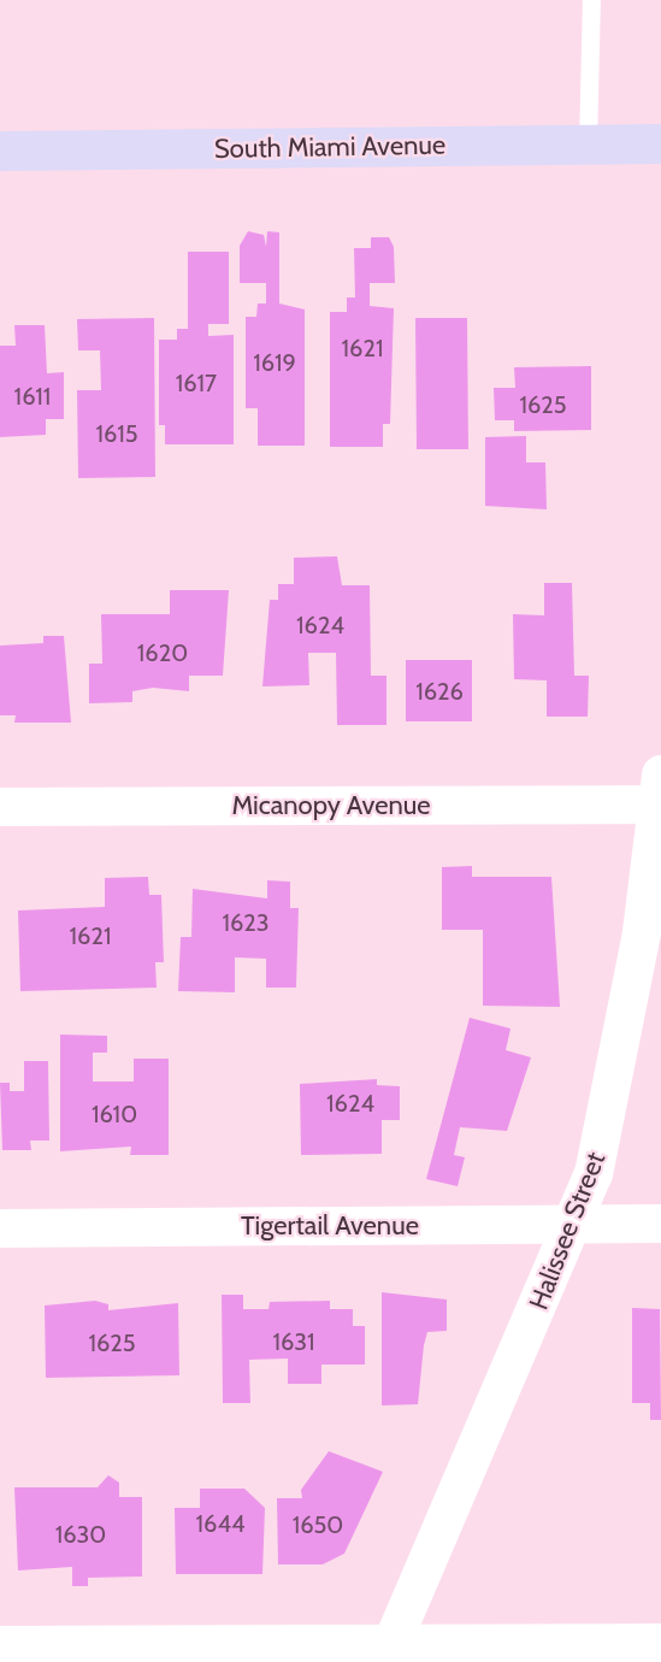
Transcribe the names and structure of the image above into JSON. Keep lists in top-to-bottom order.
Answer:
{
  "streets": {
    "main road": ["South Miami Avenue"],
    "street": ["Micanopy Avenue", "Tigertail Avenue", "Halissee Street"]
  },
  "crossings": [
    ["Micanopy Avenue", "Halissee Street"],
    ["Tigertail Avenue", "Halissee Street"]
  ],
  "house_numbers": [
    "1621",
    "1619",
    "1617",
    "1611",
    "1625",
    "1615",
    "1624",
    "1620",
    "1626",
    "1623",
    "1621",
    "1624",
    "1610",
    "1631",
    "1625",
    "1644",
    "1650",
    "1630"
  ]
}
